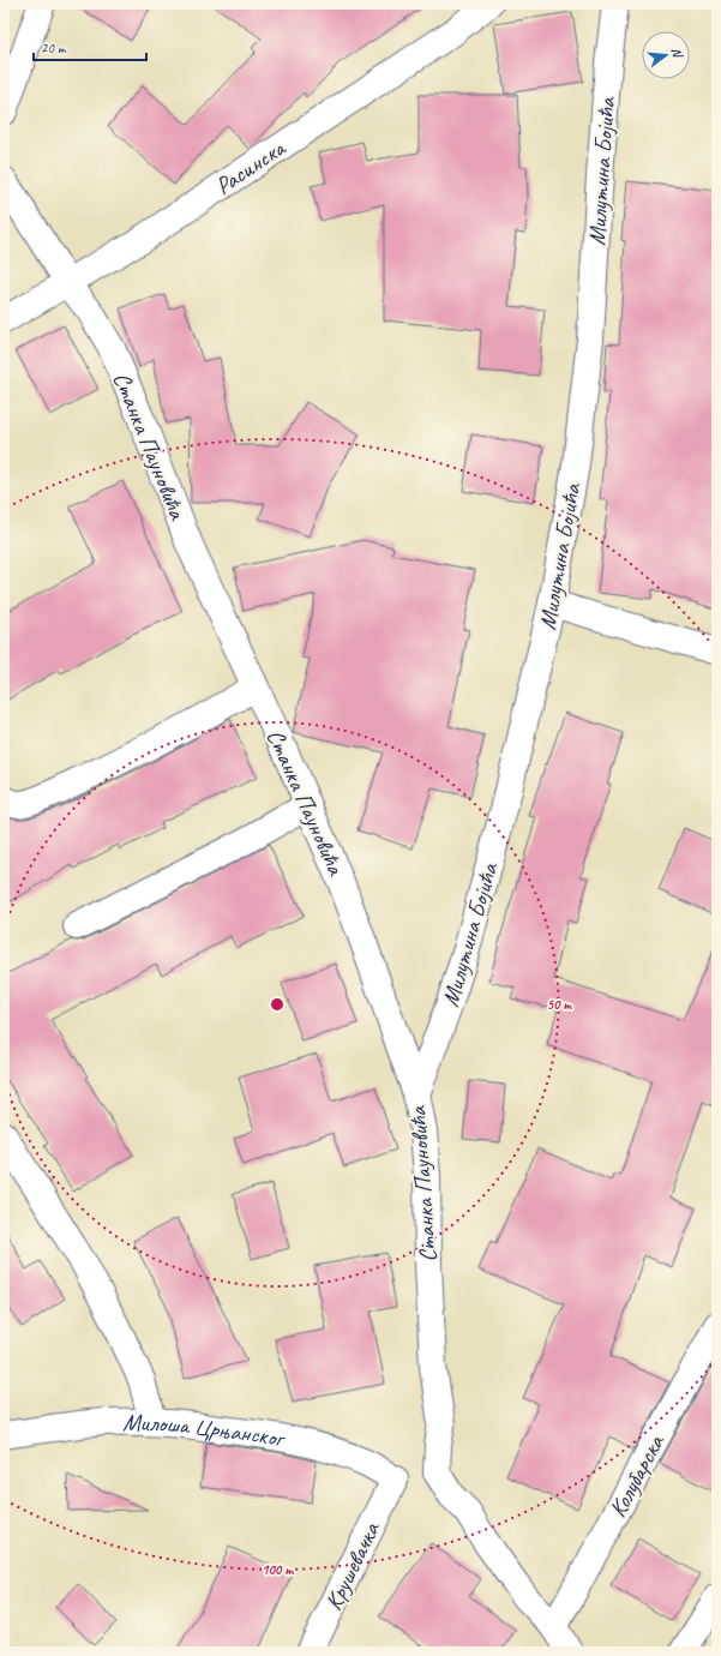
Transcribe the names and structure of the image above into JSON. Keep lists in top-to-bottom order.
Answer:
{
  "streets": {
    "street": [
      "Расинска",
      "Милутина Бојића",
      "Станка Пауновића",
      "Милоша Црњанског",
      "Колубарска",
      "Крушевачка"
    ]
  },
  "crossings": [
    ["Расинска", "Станка Пауновића"],
    ["Милутина Бојића", "Станка Пауновића"],
    ["Милоша Црњанског", "Крушевачка"]
  ],
  "scale_bar": "20 m",
  "north": "right",
  "rings": ["50 m", "100 m"]
}
